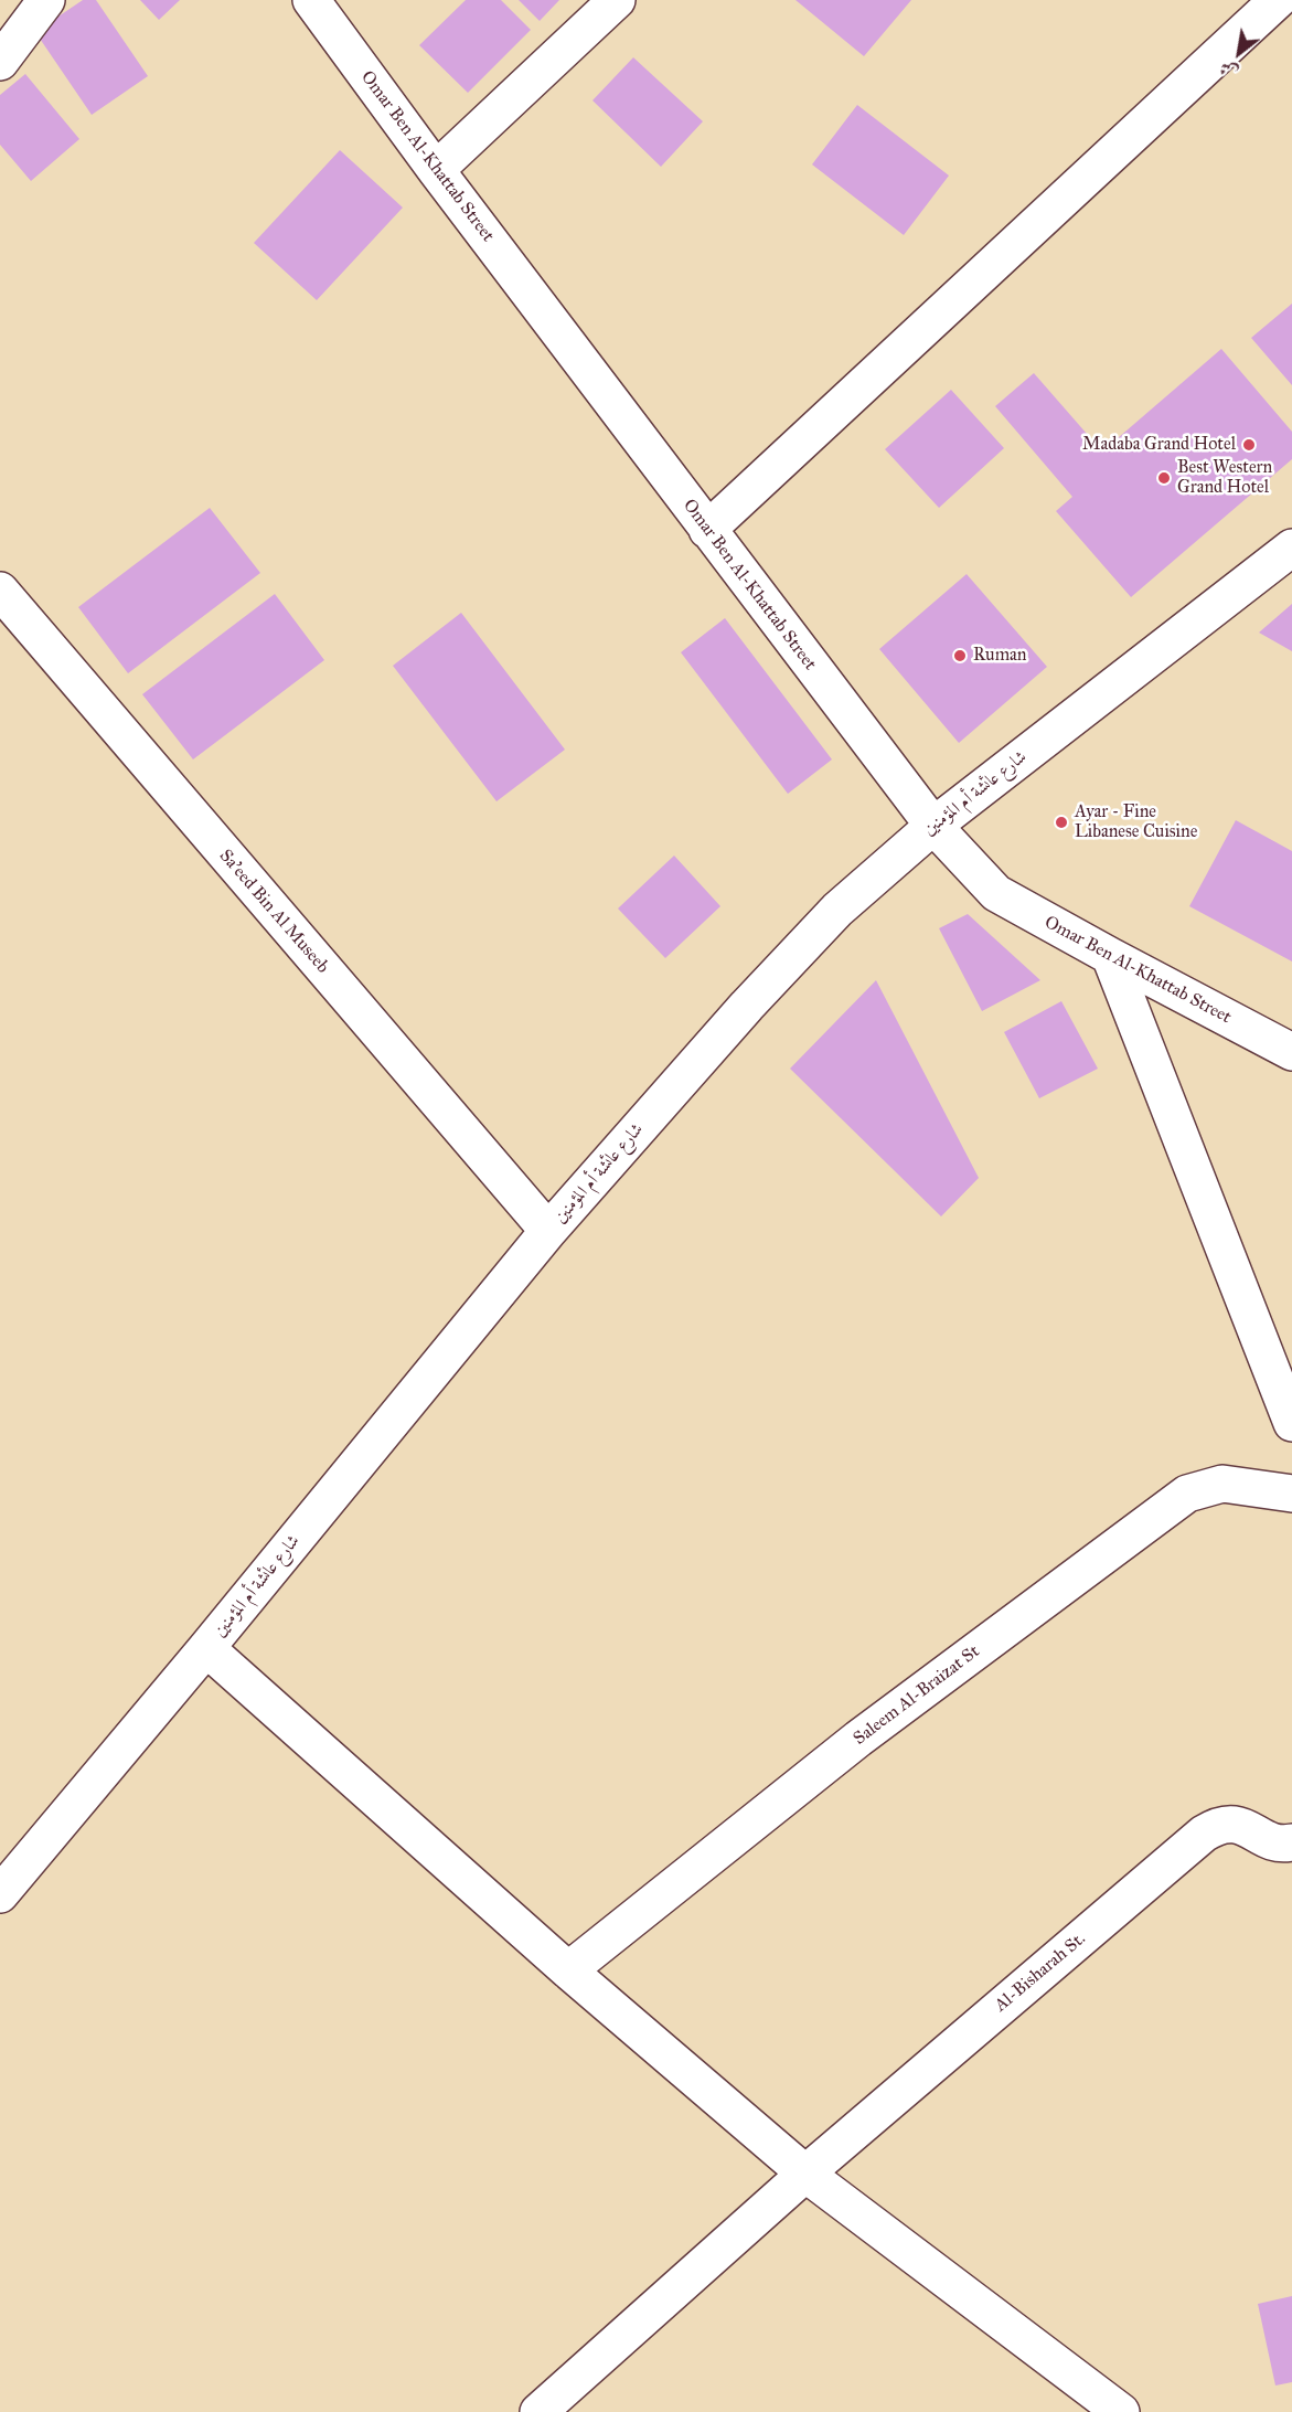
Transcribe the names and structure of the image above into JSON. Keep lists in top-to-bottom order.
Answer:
{
  "streets": {
    "street": [
      "Omar Ben Al-Khattab Street",
      "شارع عائشة أم المؤمنين",
      "Sa'eed Bin Al Museeb",
      "Saleem Al-Braizat St",
      "Al-Bisharah St."
    ]
  },
  "crossings": [
    ["Omar Ben Al-Khattab Street", "شارع عائشة أم المؤمنين"],
    ["شارع عائشة أم المؤمنين", "Sa'eed Bin Al Museeb"]
  ],
  "places": [
    "Madaba Grand Hotel",
    "Best Western Grand Hotel",
    "Ruman",
    "Ayar - Fine Libanese Cuisine"
  ],
  "north": "bottom left"
}
